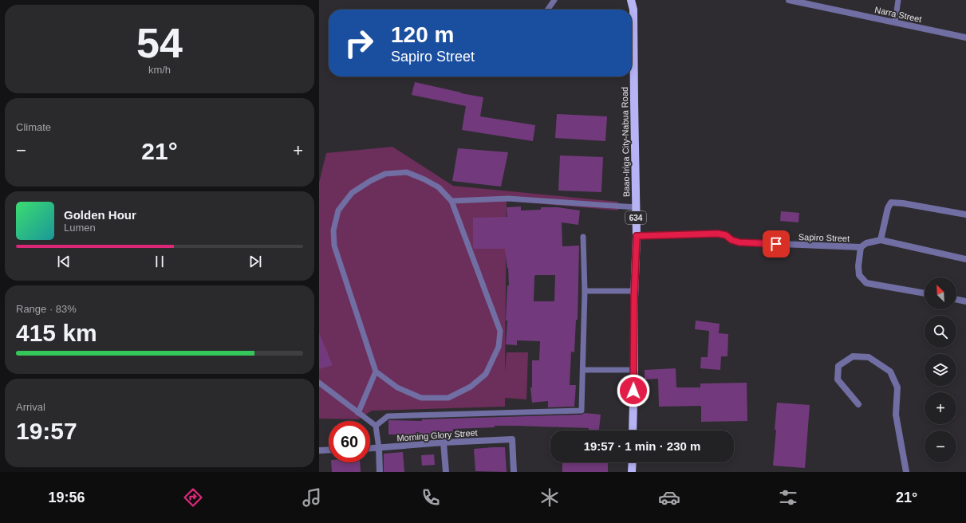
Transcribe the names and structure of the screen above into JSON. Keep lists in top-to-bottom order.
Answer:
{
  "streets": {
    "main road": ["Baao-Iriga City-Nabua Road", "634"],
    "street": ["Narra Street", "Sapiro Street", "Morning Glory Street"]
  },
  "crossings": [
    ["Baao-Iriga City-Nabua Road", "Sapiro Street"]
  ],
  "north": "top left",
  "page": {
    "tile": [
      ["54", "km/h"],
      "Climate",
      ["Range · 83%", "415 km"],
      ["Arrival", "19:57"]
    ],
    "turn": ["120 m", "Sapiro Street"],
    "heat": ["−", "21°", "+"],
    "song": ["Golden Hour", "Lumen"],
    "map_buttons": ["+", "−"],
    "limit": "60",
    "trip": "19:57 · 1 min · 230 m",
    "tabs": ["19:56", "21°"]
  }
}
